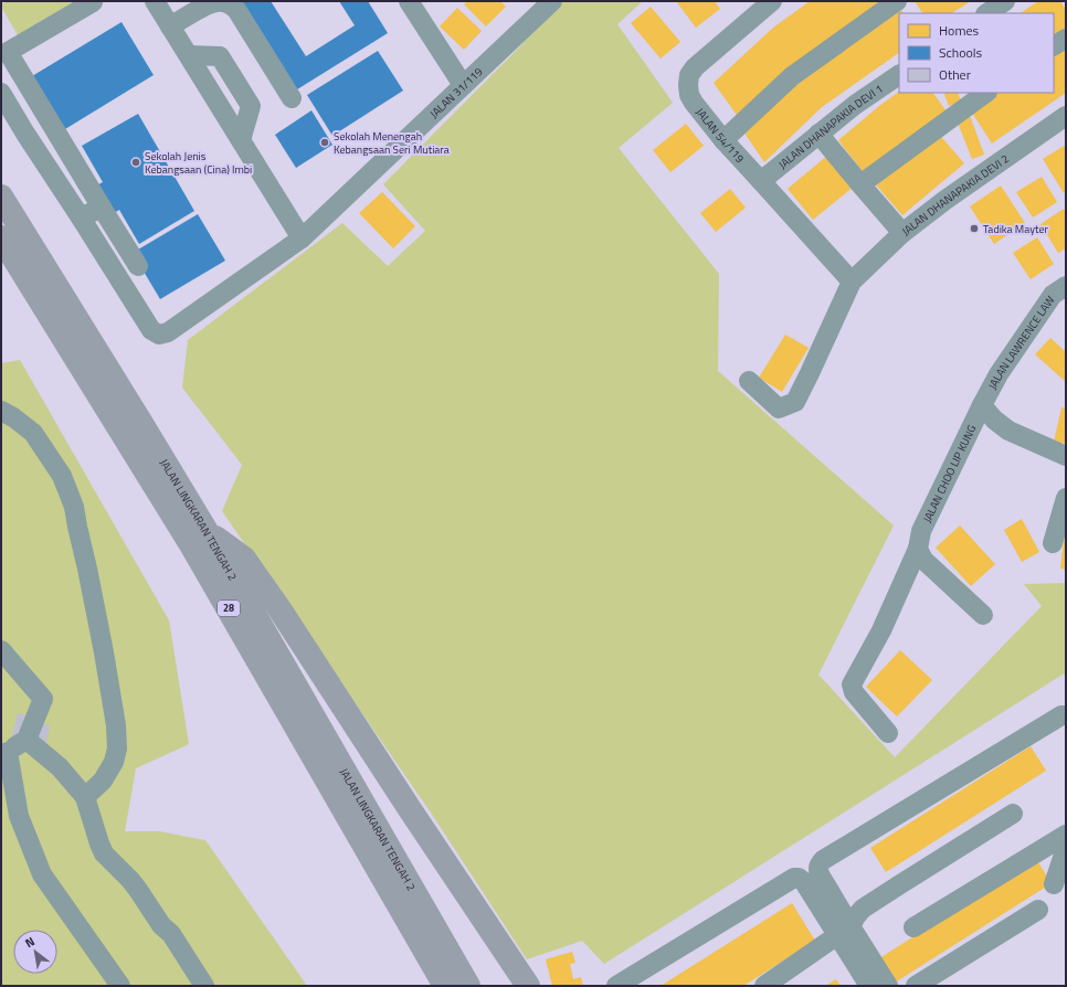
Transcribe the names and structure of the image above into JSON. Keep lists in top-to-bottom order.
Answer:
{
  "streets": {
    "highway": ["JALAN LINGKARAN TENGAH 2", "28"],
    "street": [
      "JALAN 31/119",
      "JALAN DHANAPAKIA DEVI 1",
      "JALAN 54/119",
      "JALAN DHANAPAKIA DEVI 2",
      "JALAN LAWRENCE LAW",
      "JALAN CHOO LIP KUNG"
    ]
  },
  "crossings": [
    ["JALAN DHANAPAKIA DEVI 1", "JALAN 54/119"],
    ["JALAN 54/119", "JALAN DHANAPAKIA DEVI 2"],
    ["JALAN LAWRENCE LAW", "JALAN CHOO LIP KUNG"]
  ],
  "places": ["Sekolah Menengah Kebangsaan Seri Mutiara", "Sekolah Jenis Kebangsaan (Cina) Imbi", "Tadika Mayter"],
  "legend": ["Homes", "Schools", "Other"],
  "north": "top left"
}
